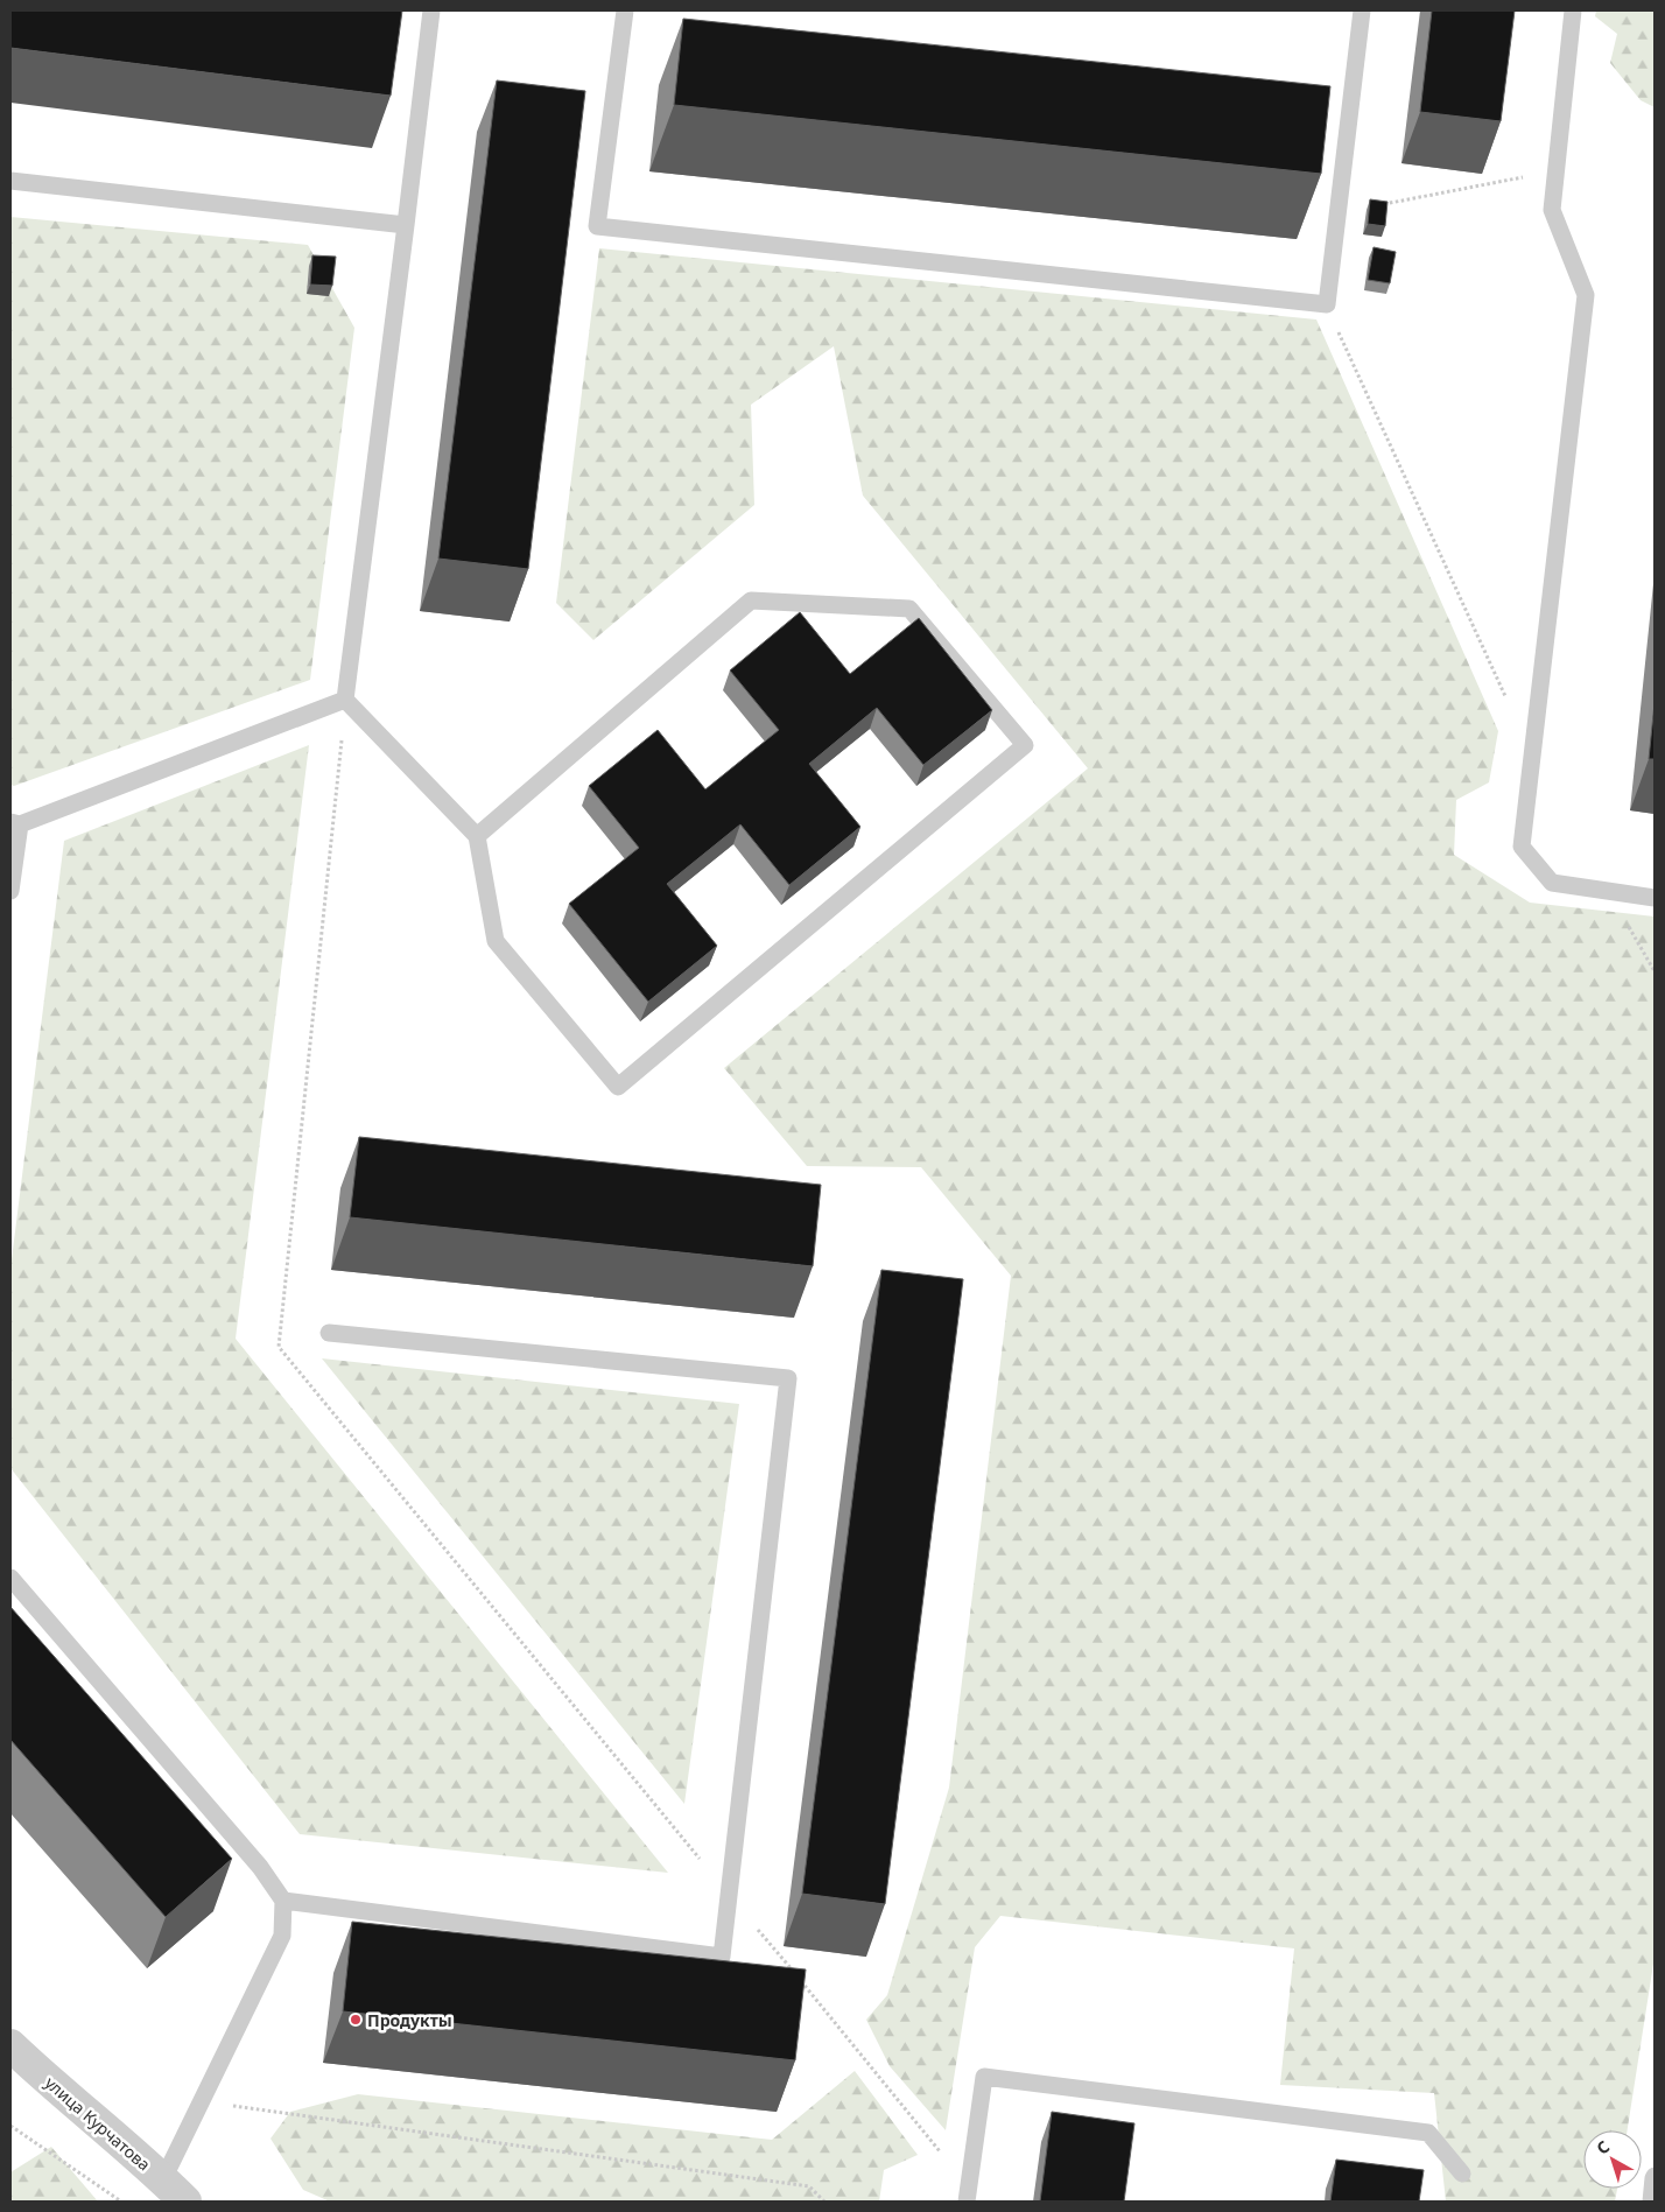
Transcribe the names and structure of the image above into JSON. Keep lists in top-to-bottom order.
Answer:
{
  "streets": {
    "street": ["улица Курчатова"]
  },
  "places": ["Продукты"],
  "north": "top left"
}
